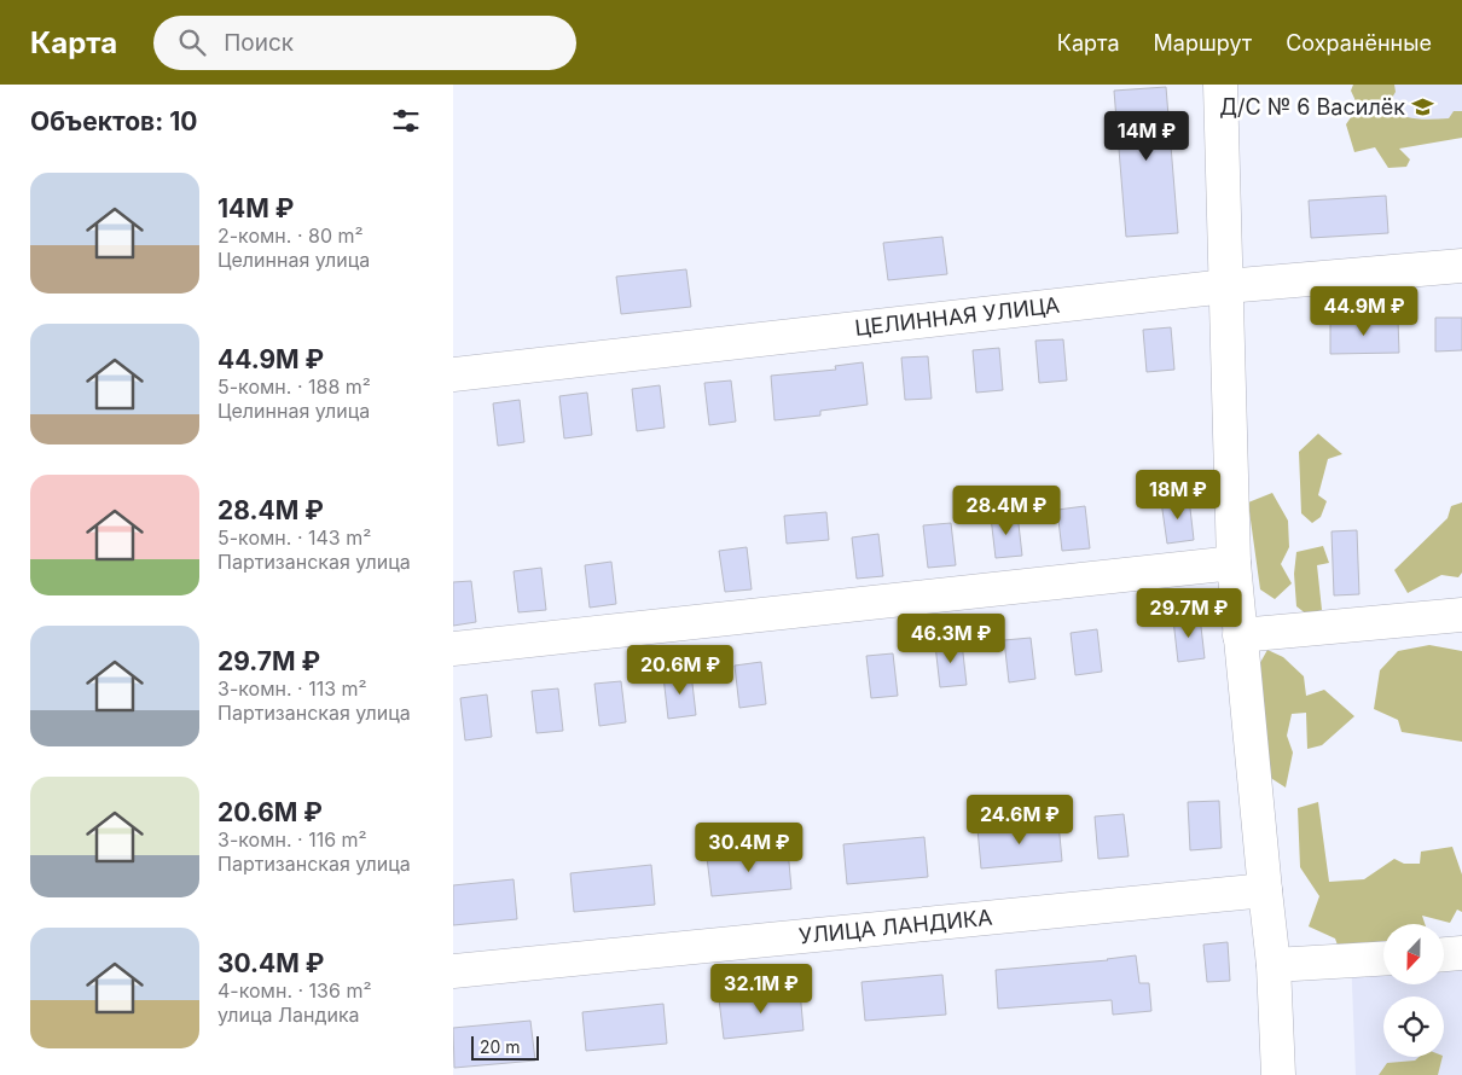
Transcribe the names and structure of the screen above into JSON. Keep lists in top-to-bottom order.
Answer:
{
  "streets": {
    "street": ["ЦЕЛИННАЯ УЛИЦА", "УЛИЦА ЛАНДИКА"]
  },
  "places": {
    "school or university": ["Д/С № 6 Василёк"]
  },
  "scale_bar": "20 m",
  "north": "bottom",
  "page": {
    "header": "Карта",
    "search": "Поиск",
    "nav": ["Карта", "Маршрут", "Сохранённые"],
    "heading": "Объектов: 10",
    "price": [
      "14M ₽",
      "44.9M ₽",
      "18M ₽",
      "28.4M ₽",
      "29.7M ₽",
      "46.3M ₽",
      "20.6M ₽",
      "24.6M ₽",
      "30.4M ₽",
      "32.1M ₽"
    ],
    "list": [
      {
        "name": "14M ₽",
        "note": "2-комн. · 80 m² · Целинная улица"
      },
      {
        "name": "44.9M ₽",
        "note": "5-комн. · 188 m² · Целинная улица"
      },
      {
        "name": "28.4M ₽",
        "note": "5-комн. · 143 m² · Партизанская улица"
      },
      {
        "name": "29.7M ₽",
        "note": "3-комн. · 113 m² · Партизанская улица"
      },
      {
        "name": "20.6M ₽",
        "note": "3-комн. · 116 m² · Партизанская улица"
      },
      {
        "name": "30.4M ₽",
        "note": "4-комн. · 136 m² · улица Ландика"
      }
    ],
    "scale": "20 m"
  }
}
